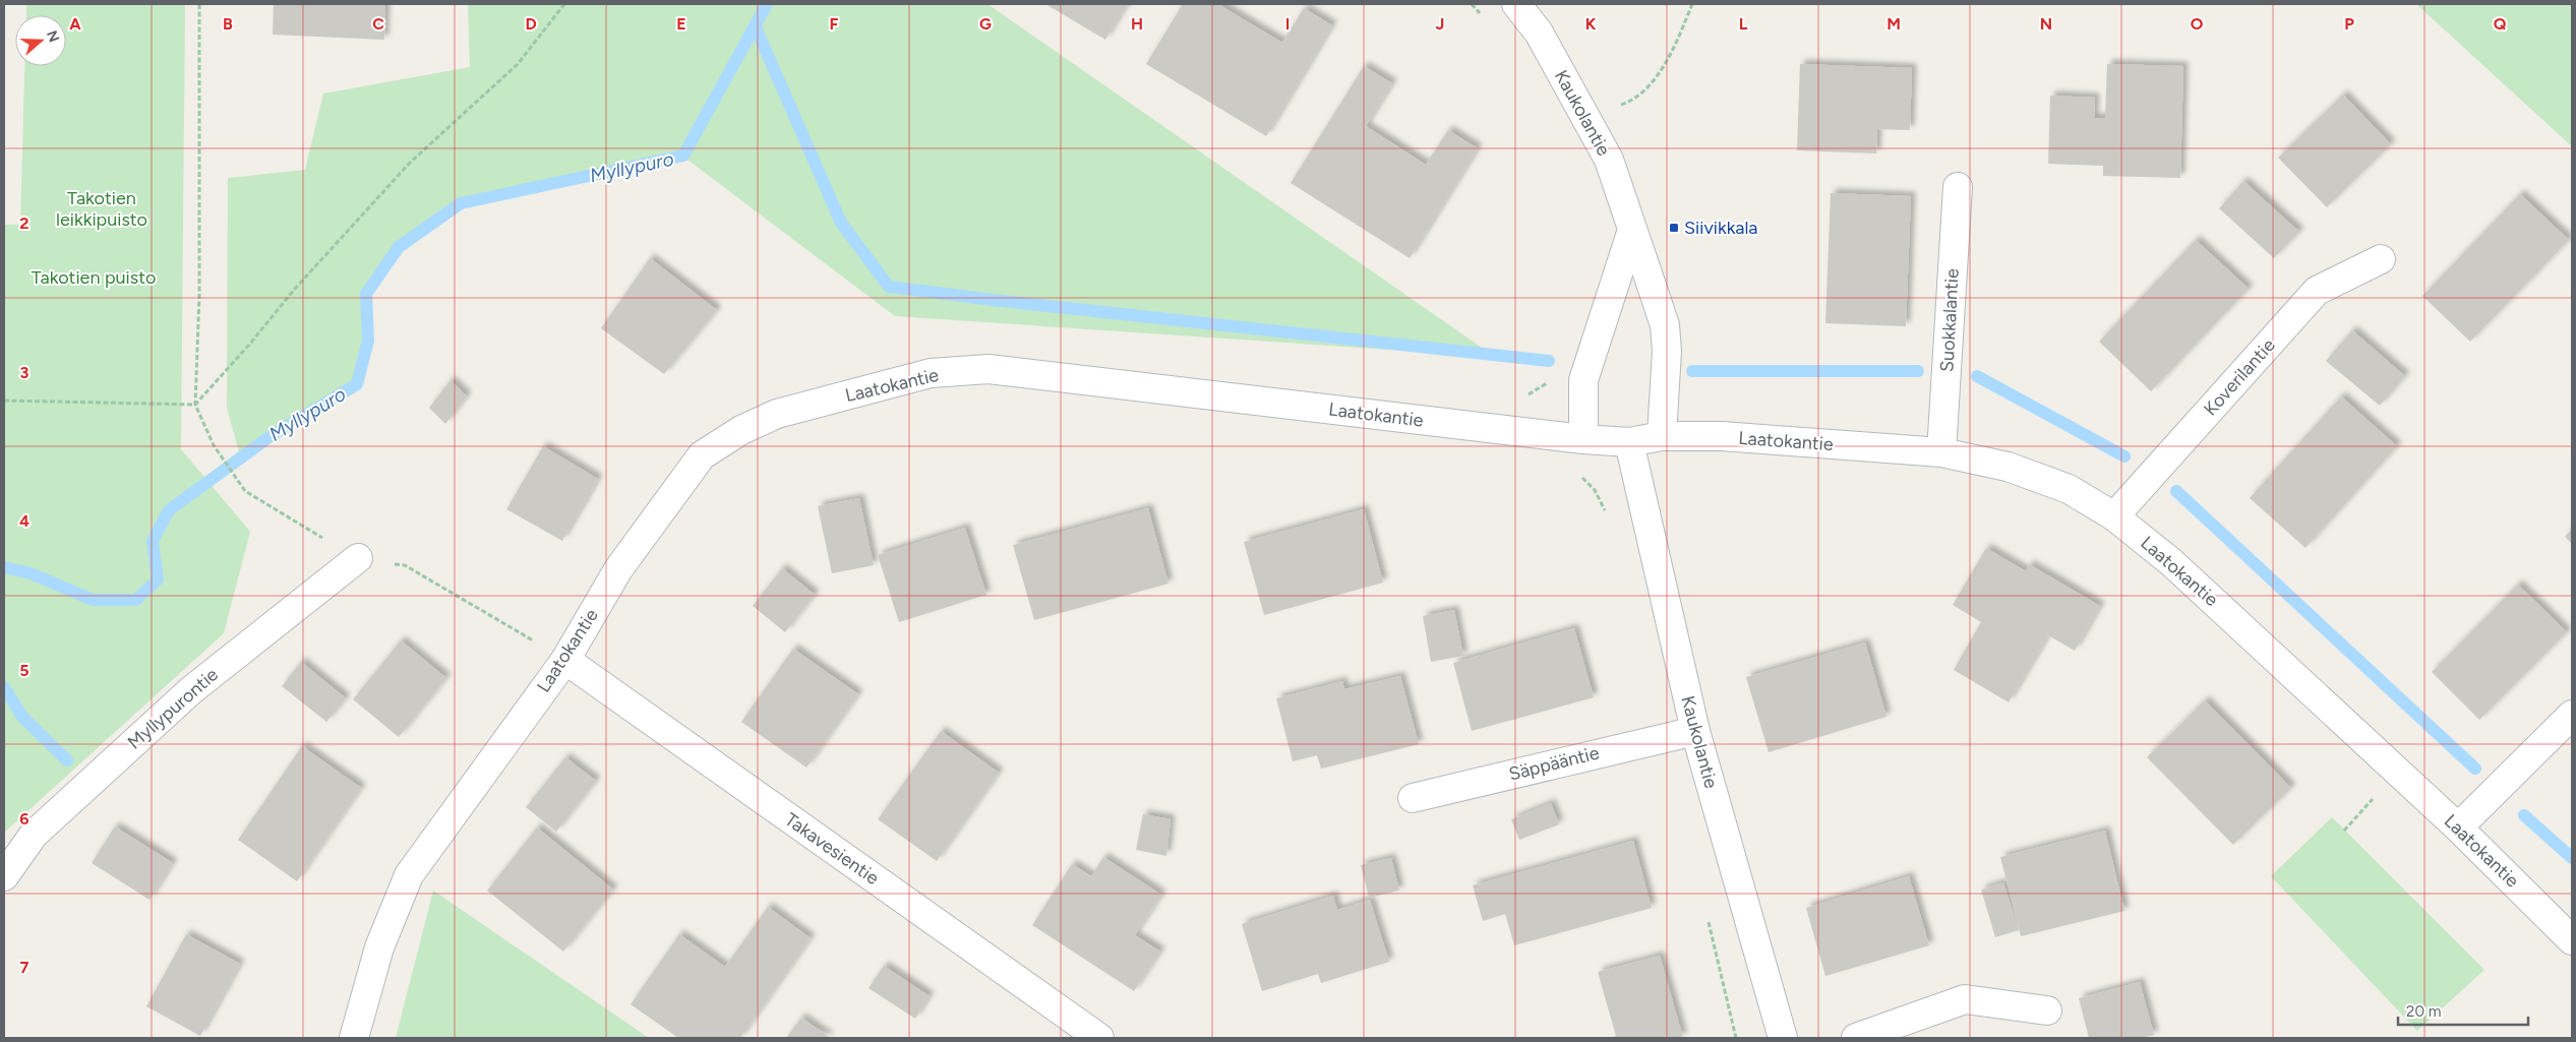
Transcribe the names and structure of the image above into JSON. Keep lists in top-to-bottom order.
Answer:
{
  "streets": {
    "street": [
      "Kaukolantie",
      "Suokkalantie",
      "Koverilantie",
      "Laatokantie",
      "Myllypurontie",
      "Säppääntie",
      "Takavesientie"
    ]
  },
  "crossings": [
    ["Kaukolantie", "Laatokantie"],
    ["Kaukolantie", "Säppääntie"],
    ["Suokkalantie", "Laatokantie"],
    ["Koverilantie", "Laatokantie"],
    ["Laatokantie", "Takavesientie"]
  ],
  "water": ["Myllypuro"],
  "parks": ["Takotien leikkipuisto", "Takotien puisto"],
  "places": {
    "transit": ["Siivikkala"]
  },
  "scale_bar": "20 m",
  "north": "right",
  "grid": {
    "columns": [
      "A",
      "B",
      "C",
      "D",
      "E",
      "F",
      "G",
      "H",
      "I",
      "J",
      "K",
      "L",
      "M",
      "N",
      "O",
      "P",
      "Q"
    ],
    "rows": [
      "2",
      "3",
      "4",
      "5",
      "6",
      "7"
    ]
  }
}
